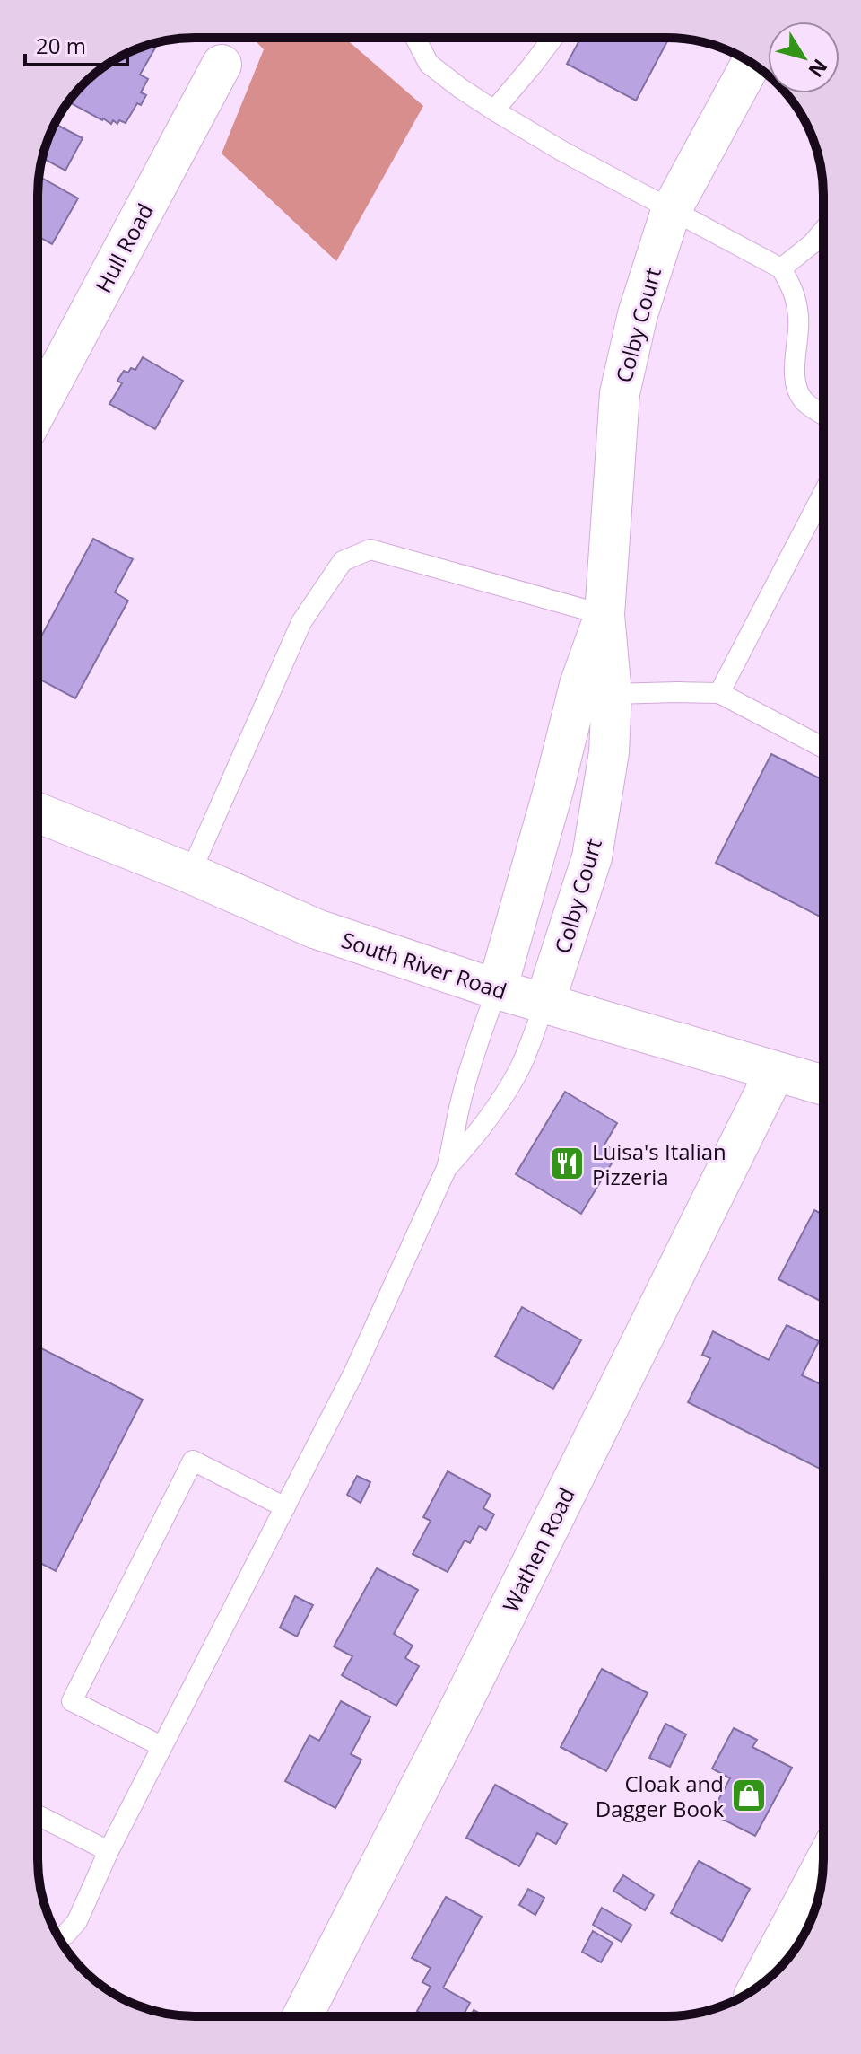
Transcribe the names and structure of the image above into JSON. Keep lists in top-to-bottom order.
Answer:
{
  "streets": {
    "street": [
      "Hull Road",
      "Colby Court",
      "South River Road",
      "Wathen Road"
    ]
  },
  "crossings": [
    ["Colby Court", "South River Road"],
    ["South River Road", "Wathen Road"]
  ],
  "places": {
    "restaurant": ["Luisa's Italian Pizzeria"],
    "shop": ["Cloak and Dagger Book"]
  },
  "scale_bar": "20 m",
  "north": "bottom right"
}
